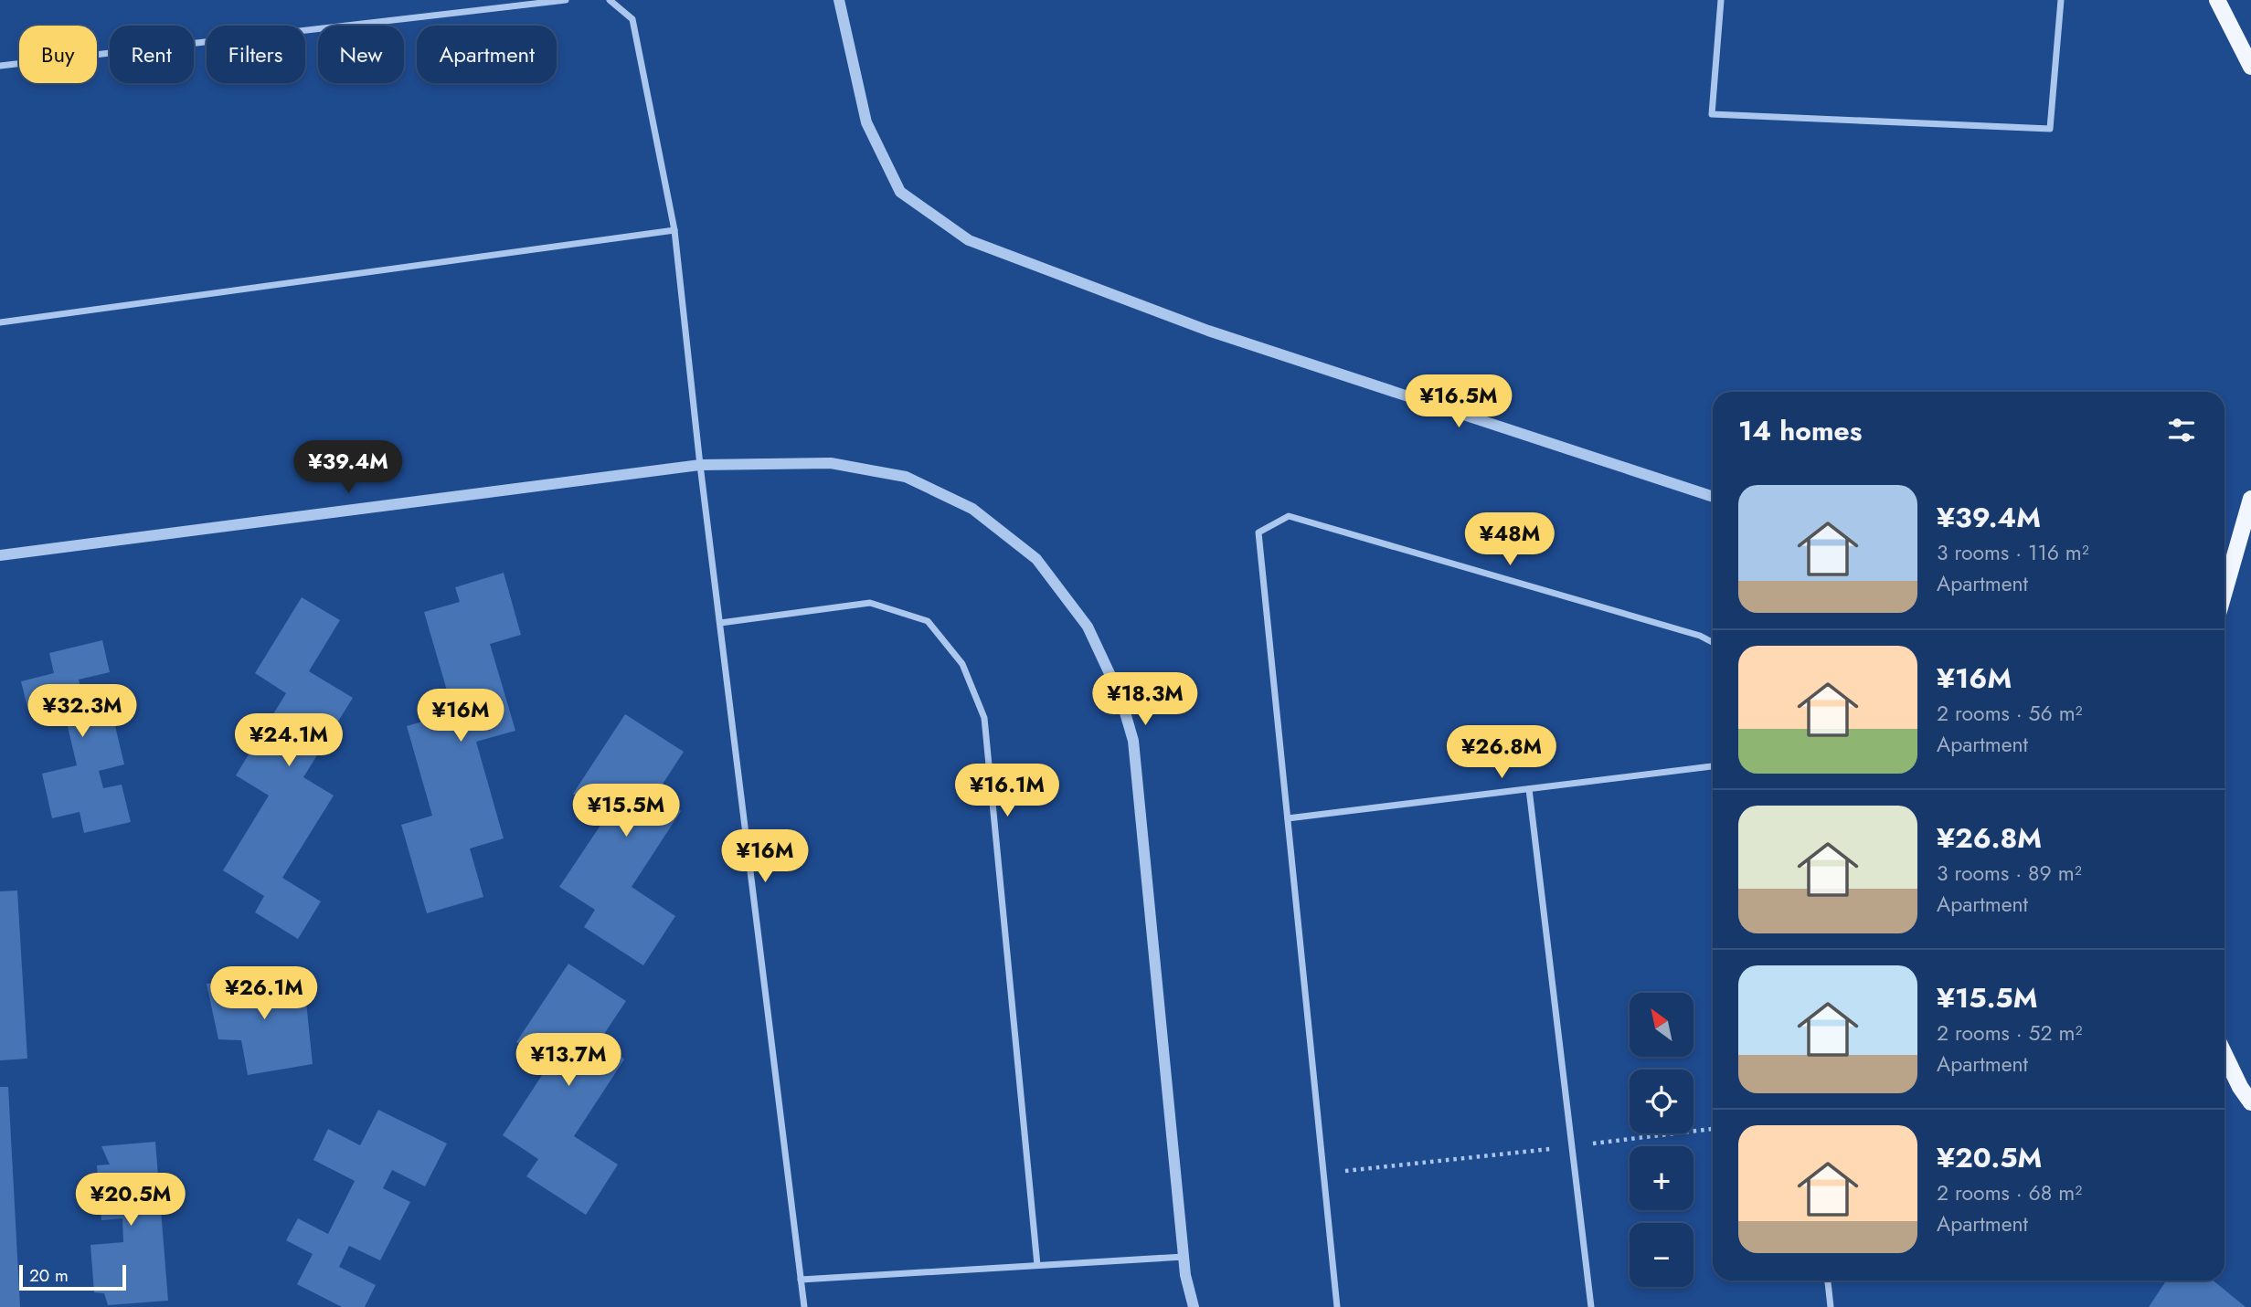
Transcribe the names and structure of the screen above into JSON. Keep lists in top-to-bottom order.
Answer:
{
  "scale_bar": "20 m",
  "north": "top left",
  "page": {
    "chip": [
      "Buy",
      "Rent",
      "Filters",
      "New",
      "Apartment"
    ],
    "price": [
      "¥16.5M",
      "¥39.4M",
      "¥48M",
      "¥18.3M",
      "¥32.3M",
      "¥16M",
      "¥24.1M",
      "¥26.8M",
      "¥16.1M",
      "¥15.5M",
      "¥16M",
      "¥26.1M",
      "¥13.7M",
      "¥20.5M"
    ],
    "heading": "14 homes",
    "list": [
      {
        "name": "¥39.4M",
        "note": "3 rooms · 116 m² · Apartment"
      },
      {
        "name": "¥16M",
        "note": "2 rooms · 56 m² · Apartment"
      },
      {
        "name": "¥26.8M",
        "note": "3 rooms · 89 m² · Apartment"
      },
      {
        "name": "¥15.5M",
        "note": "2 rooms · 52 m² · Apartment"
      },
      {
        "name": "¥20.5M",
        "note": "2 rooms · 68 m² · Apartment"
      }
    ],
    "map_buttons": ["+", "−"],
    "scale": "20 m"
  }
}
